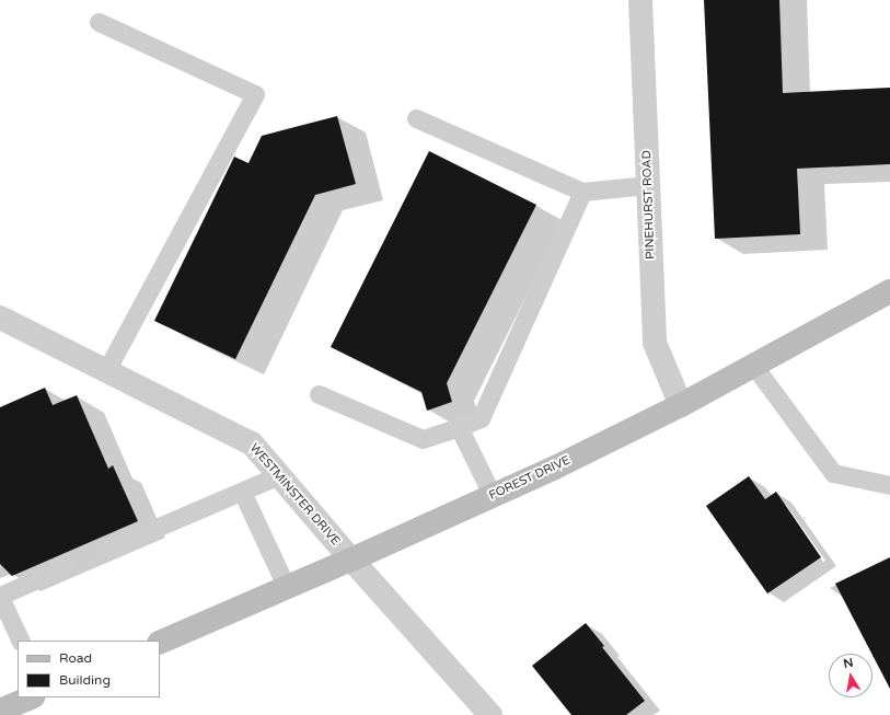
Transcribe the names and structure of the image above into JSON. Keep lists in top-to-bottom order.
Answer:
{
  "streets": {
    "main road": ["FOREST DRIVE"],
    "street": ["PINEHURST ROAD", "WESTMINSTER DRIVE"]
  },
  "crossings": [
    ["PINEHURST ROAD", "FOREST DRIVE"],
    ["FOREST DRIVE", "WESTMINSTER DRIVE"]
  ],
  "legend": ["Road", "Building"],
  "north": "top"
}
